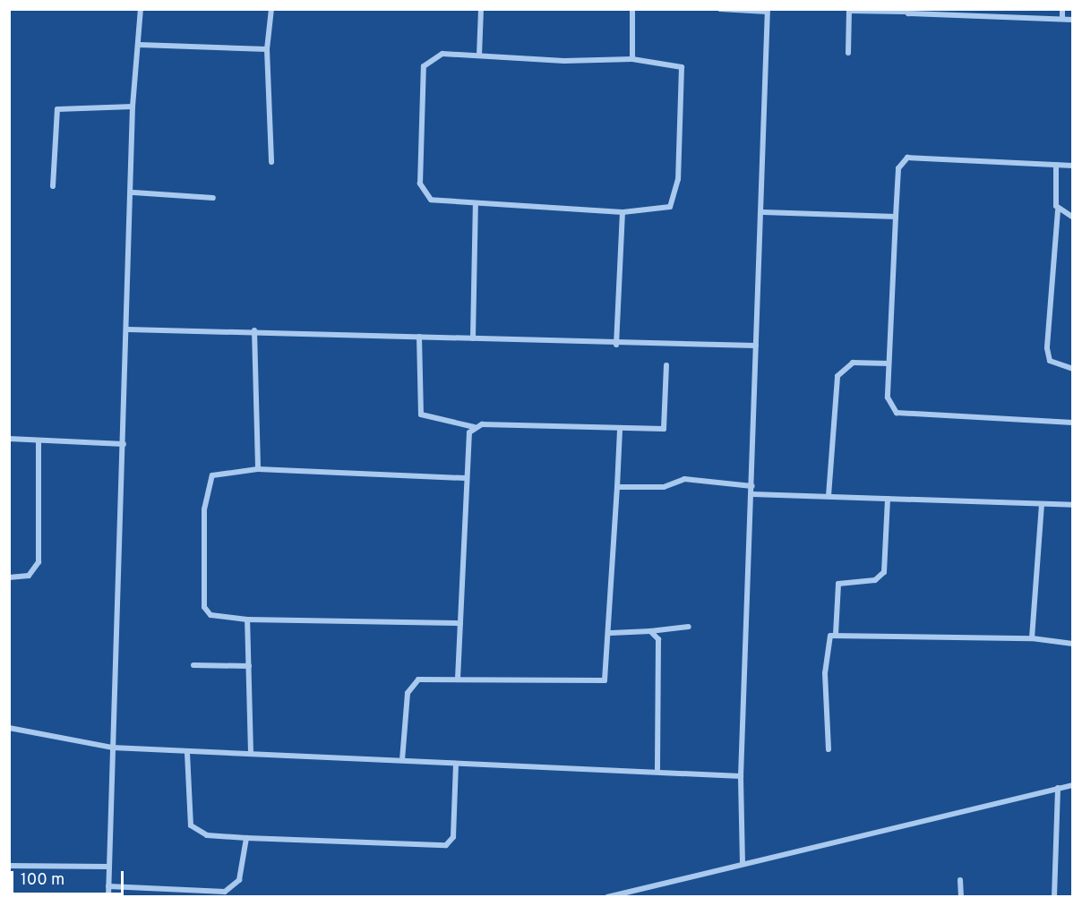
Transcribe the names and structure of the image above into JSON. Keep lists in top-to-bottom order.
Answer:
{
  "scale_bar": "100 m"
}
